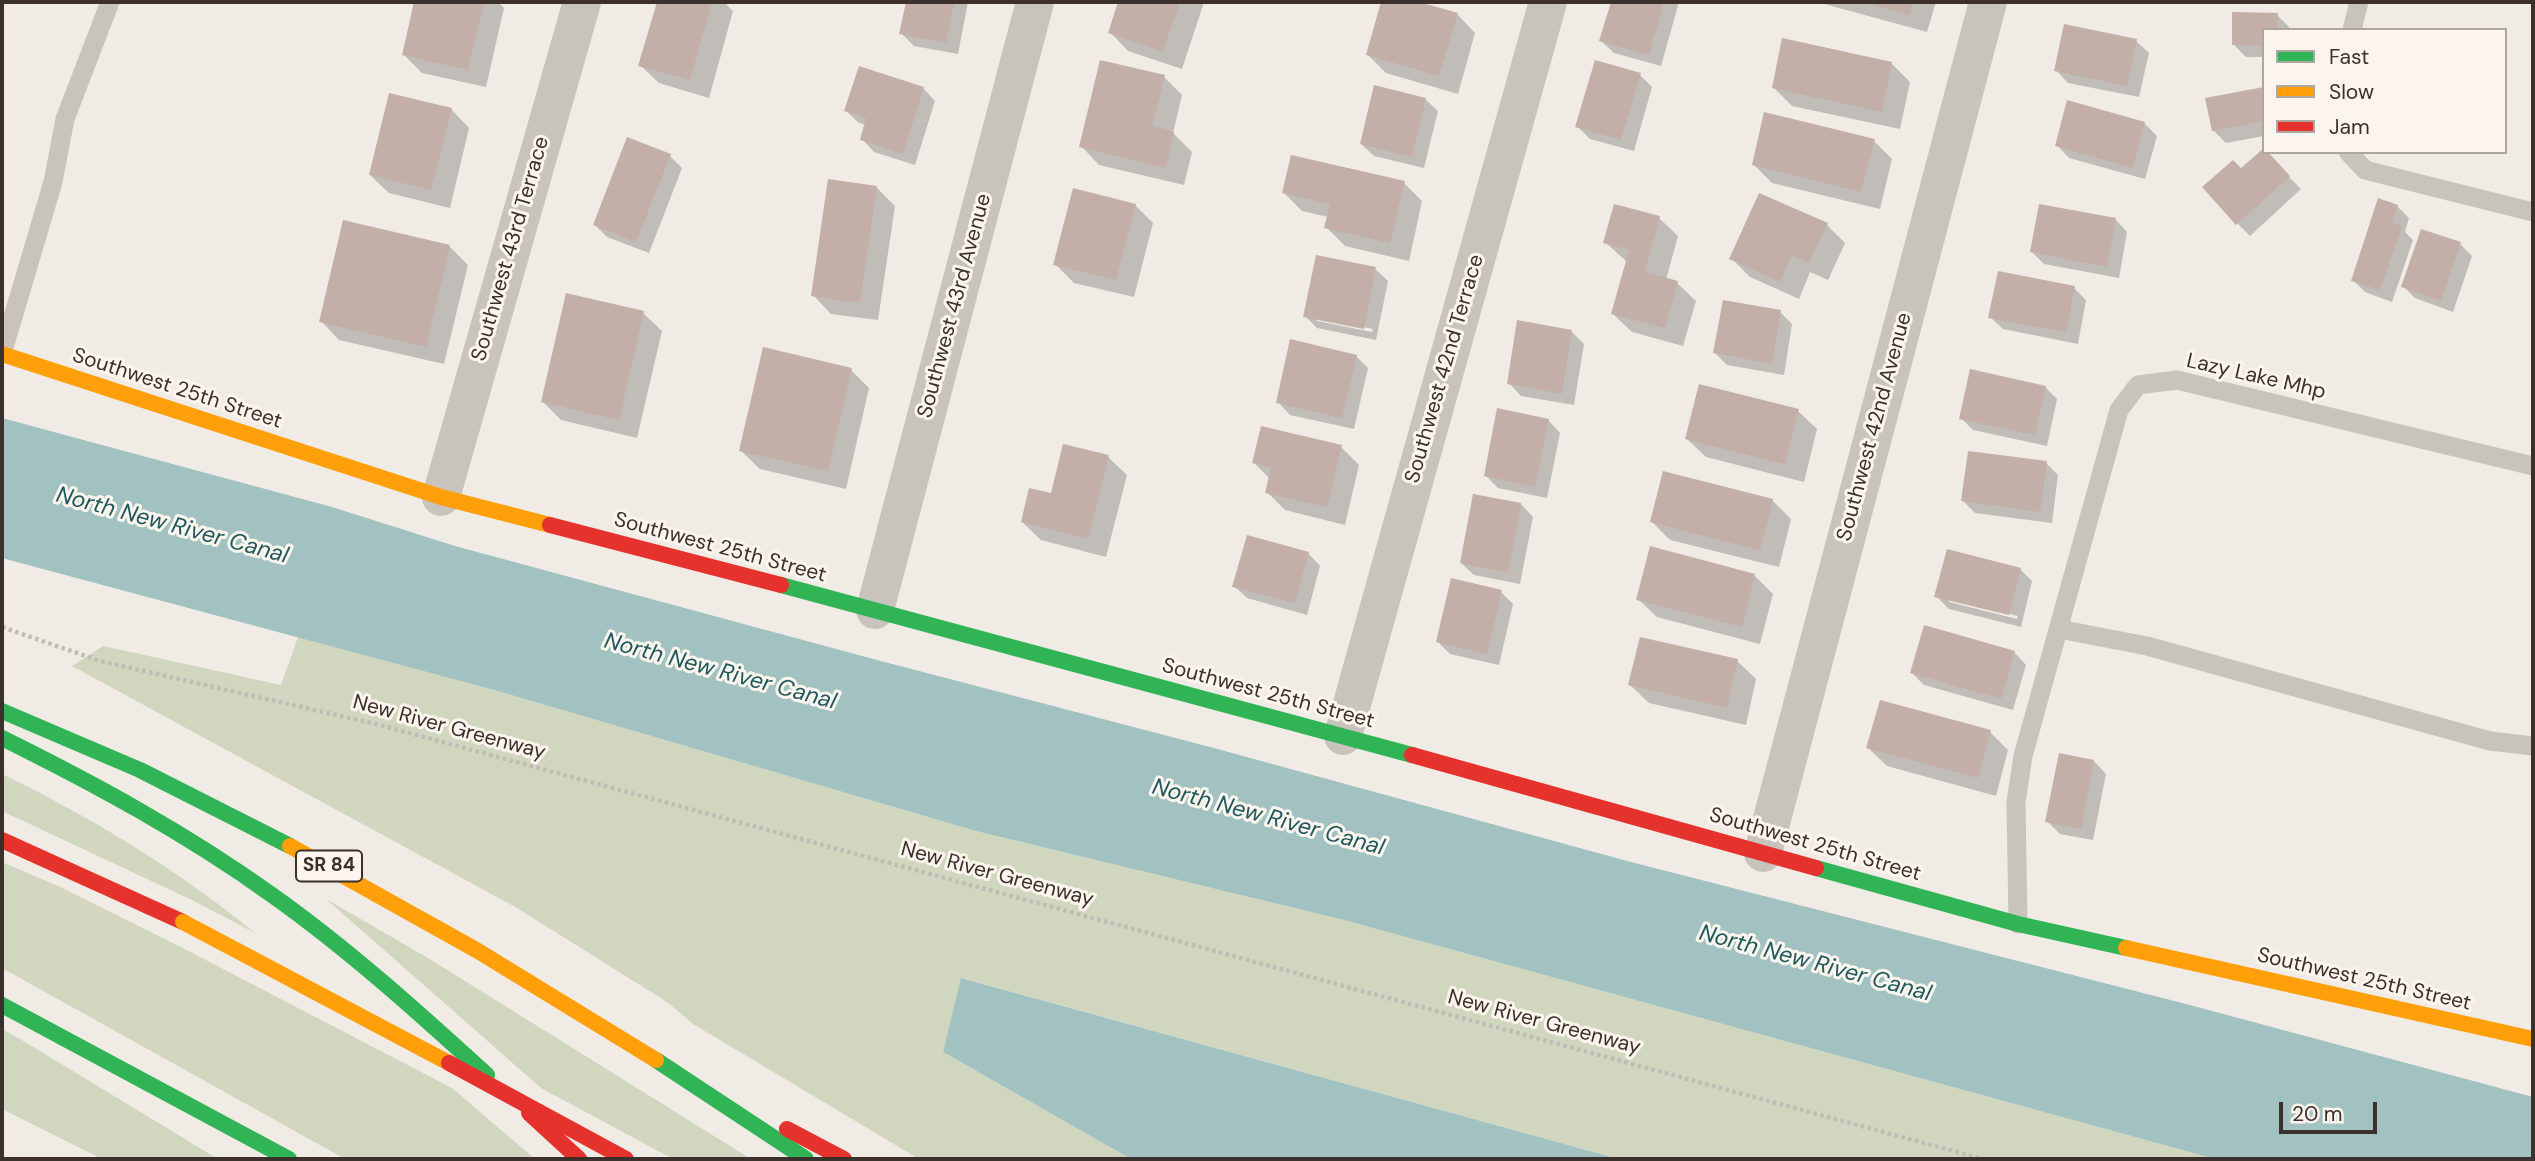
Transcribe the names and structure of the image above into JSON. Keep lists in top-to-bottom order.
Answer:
{
  "streets": {
    "main road": ["Southwest 25th Street", "SR 84"],
    "street": [
      "Southwest 43rd Terrace",
      "Southwest 43rd Avenue",
      "Southwest 42nd Terrace",
      "Southwest 42nd Avenue"
    ],
    "lane": ["Lazy Lake Mhp"],
    "path": ["New River Greenway"]
  },
  "crossings": [
    ["Southwest 43rd Terrace", "Southwest 25th Street"],
    ["Southwest 43rd Avenue", "Southwest 25th Street"],
    ["Southwest 42nd Terrace", "Southwest 25th Street"],
    ["Lazy Lake Mhp", "Southwest 25th Street"],
    ["Southwest 25th Street", "Southwest 42nd Avenue"]
  ],
  "water": ["North New River Canal"],
  "legend": ["Fast", "Slow", "Jam"],
  "scale_bar": "20 m"
}
